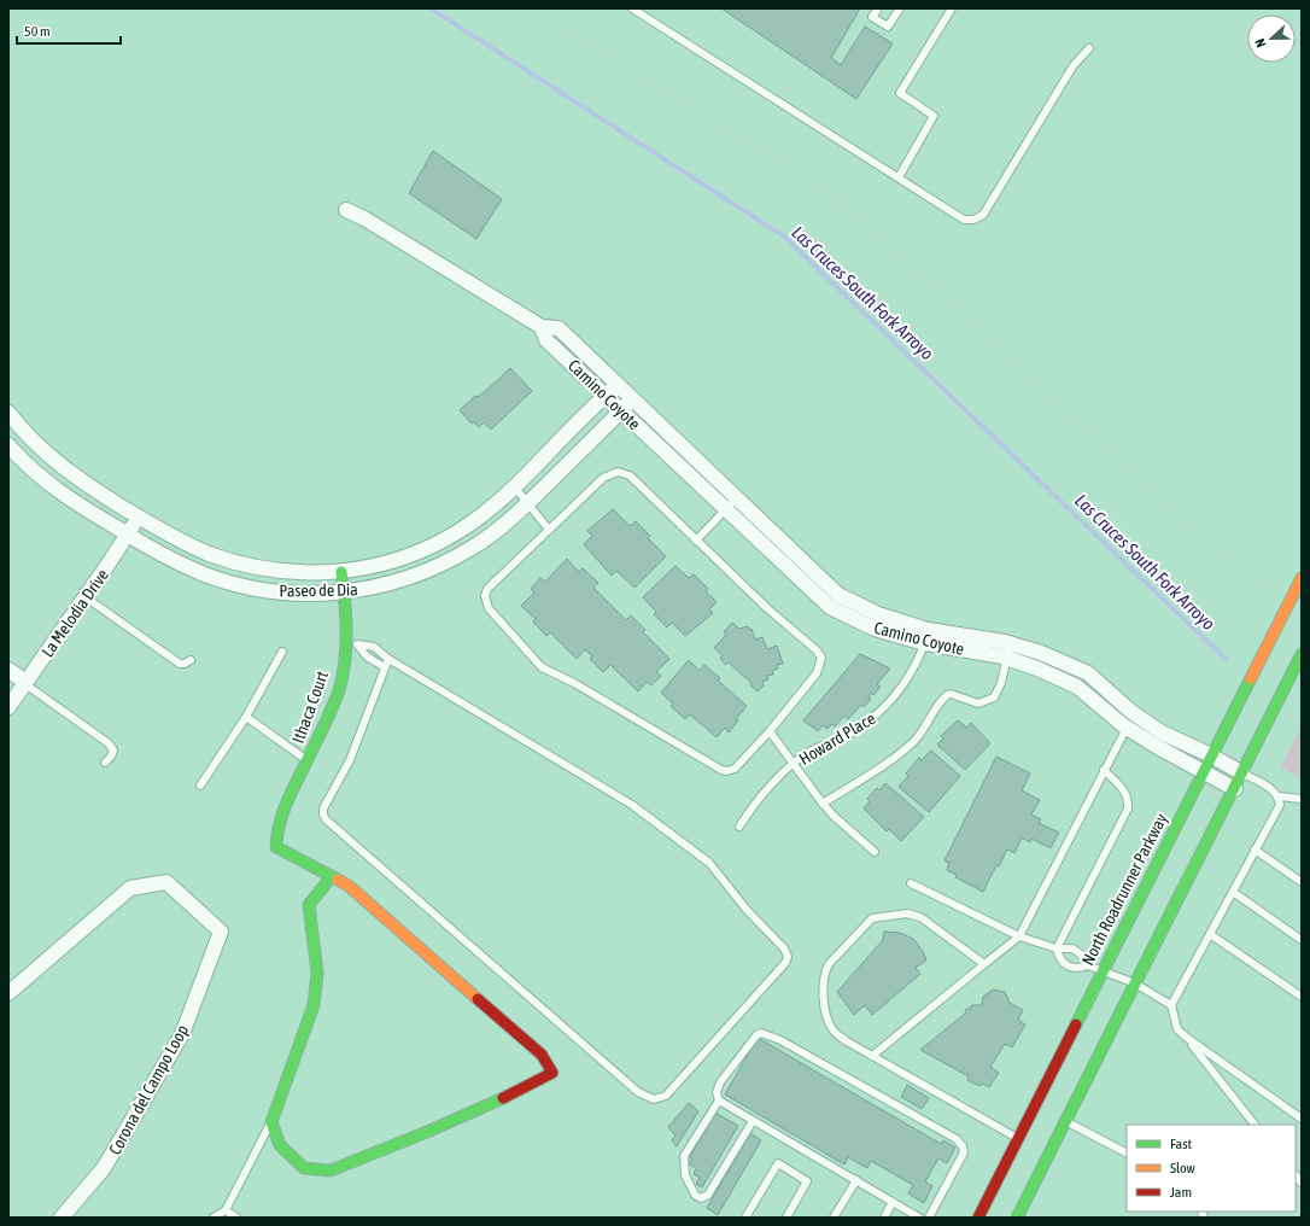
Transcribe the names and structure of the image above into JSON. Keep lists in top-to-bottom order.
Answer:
{
  "streets": {
    "main road": ["Ithaca Court", "North Roadrunner Parkway"],
    "street": [
      "Camino Coyote",
      "Paseo de Dia",
      "La Melodia Drive",
      "Corona del Campo Loop"
    ],
    "lane": ["Howard Place"]
  },
  "crossings": [
    ["Camino Coyote", "Paseo de Dia"],
    ["Camino Coyote", "Howard Place"],
    ["Camino Coyote", "North Roadrunner Parkway"],
    ["Paseo de Dia", "La Melodia Drive"],
    ["Paseo de Dia", "Ithaca Court"]
  ],
  "water": ["Las Cruces South Fork Arroyo"],
  "legend": ["Fast", "Slow", "Jam"],
  "scale_bar": "50 m",
  "north": "left"
}
